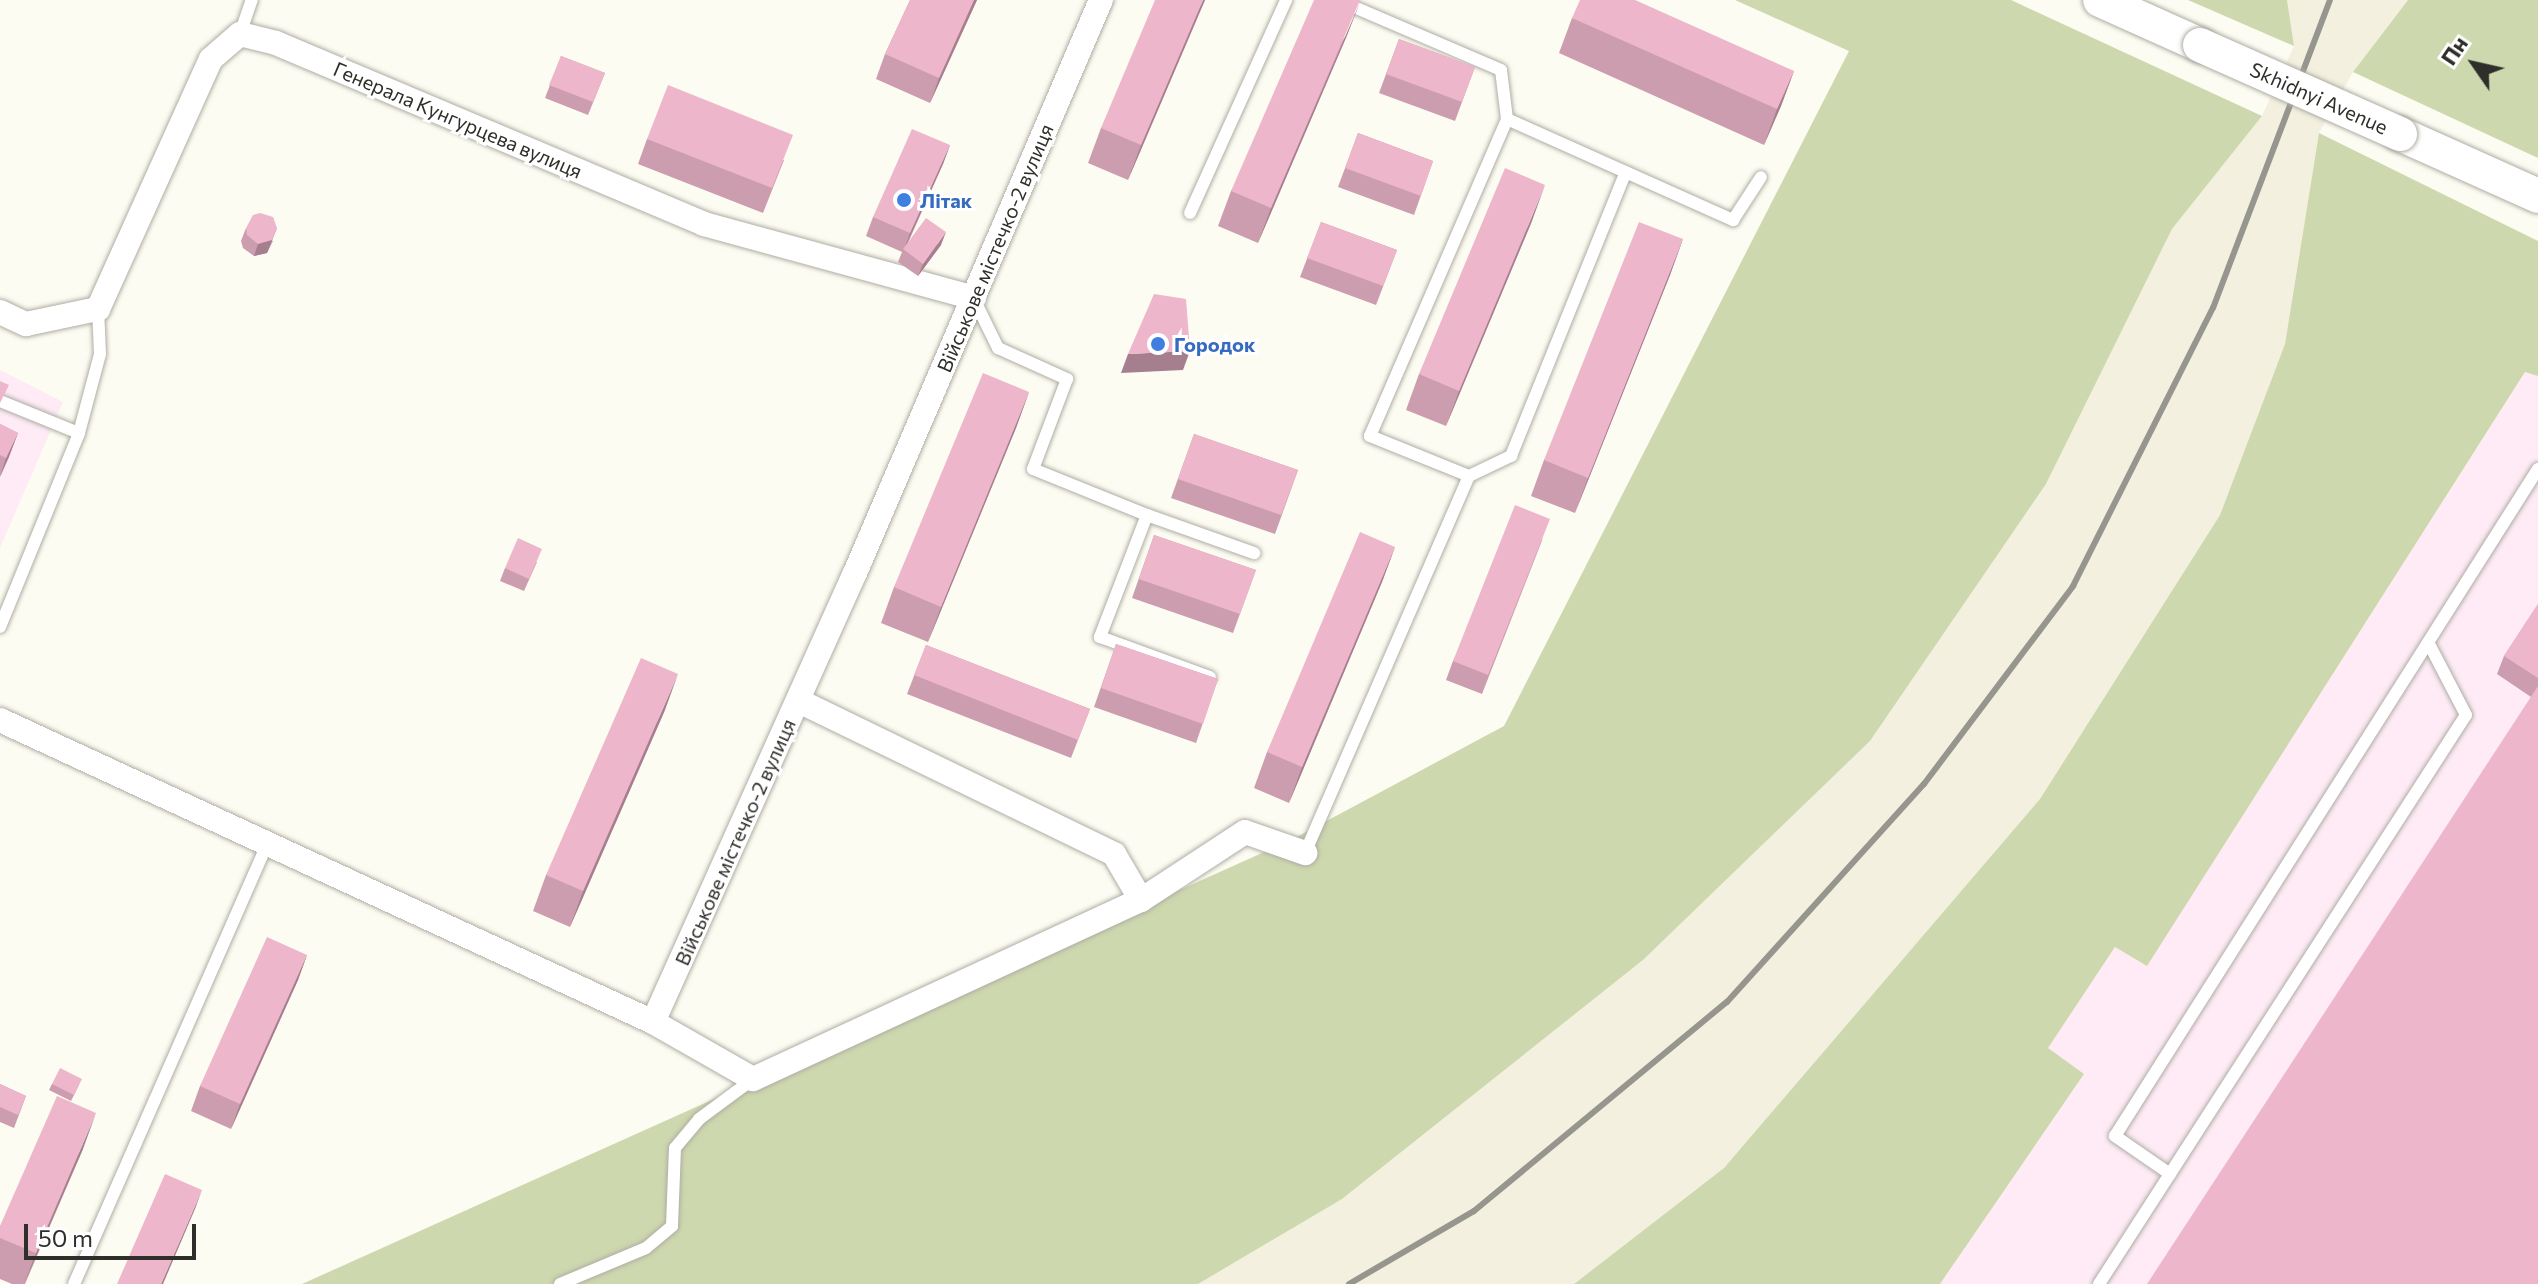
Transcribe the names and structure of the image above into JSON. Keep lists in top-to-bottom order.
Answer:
{
  "streets": {
    "main road": ["Skhidnyi Avenue"],
    "street": ["Генерала Кунгурцева вулиця", "Військове містечко-2 вулиця"]
  },
  "crossings": [
    ["Генерала Кунгурцева вулиця", "Військове містечко-2 вулиця"]
  ],
  "places": ["Літак", "Городок"],
  "scale_bar": "50 m",
  "north": "top left"
}
